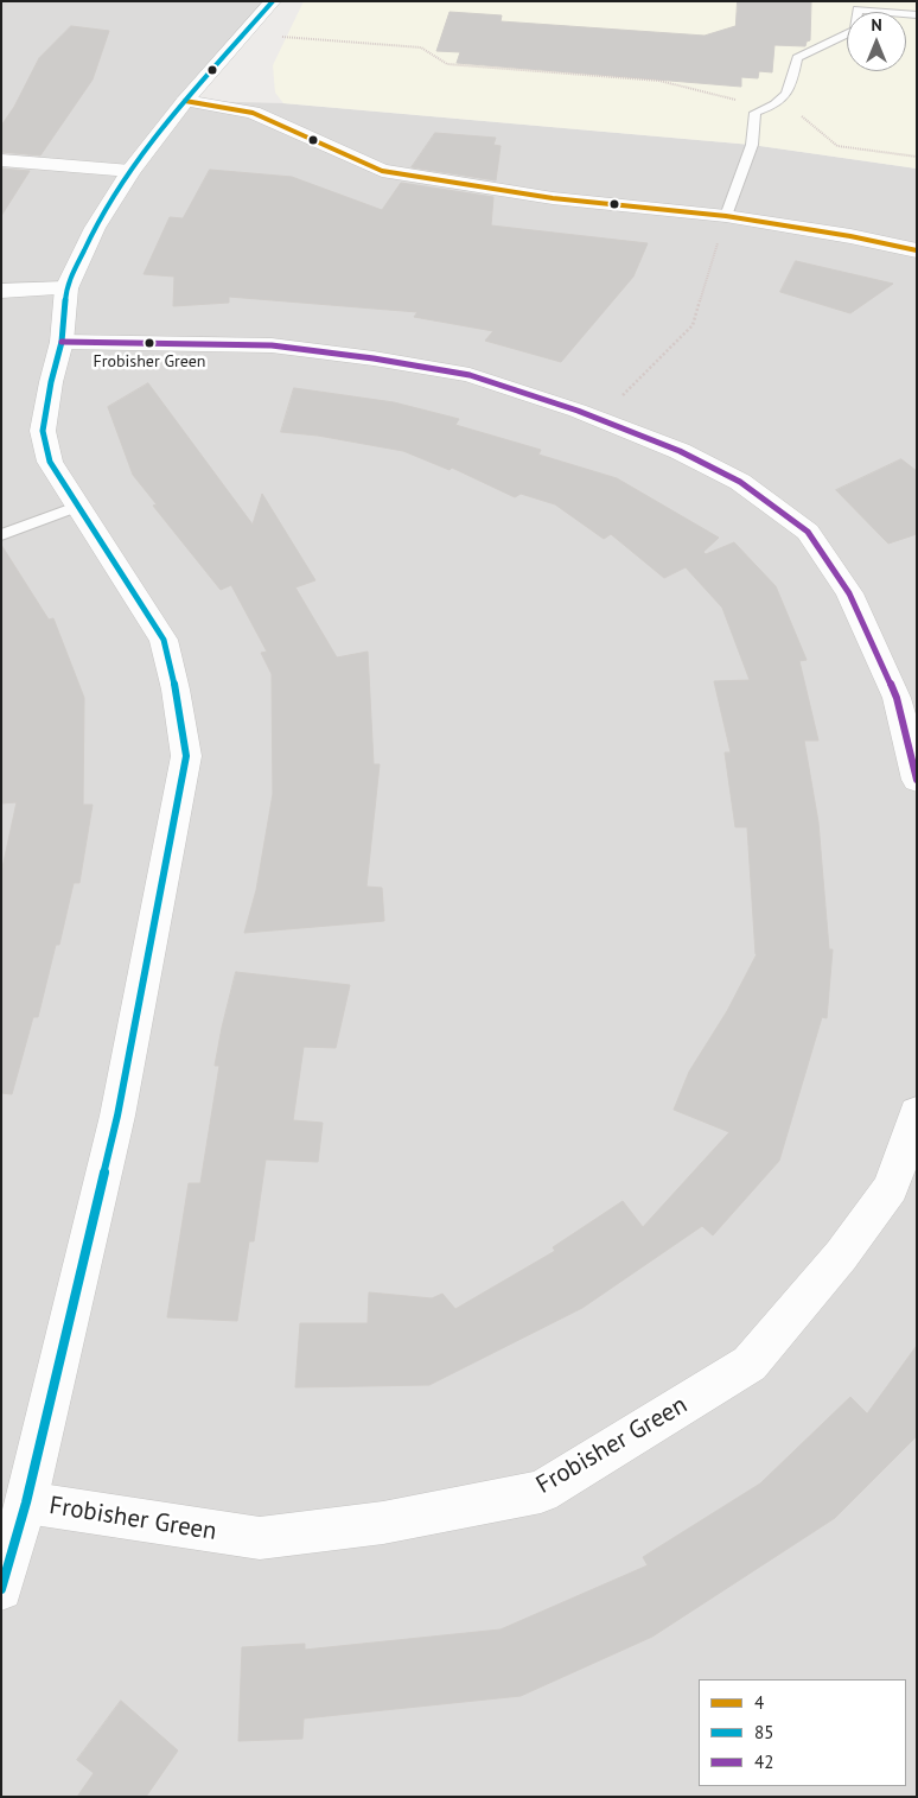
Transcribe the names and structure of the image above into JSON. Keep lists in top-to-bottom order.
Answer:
{
  "streets": {
    "street": ["Frobisher Green"]
  },
  "places": ["Frobisher Green"],
  "lines": ["transit line 85", "transit line 4", "transit line 42"],
  "legend": ["4", "85", "42"],
  "north": "top"
}
